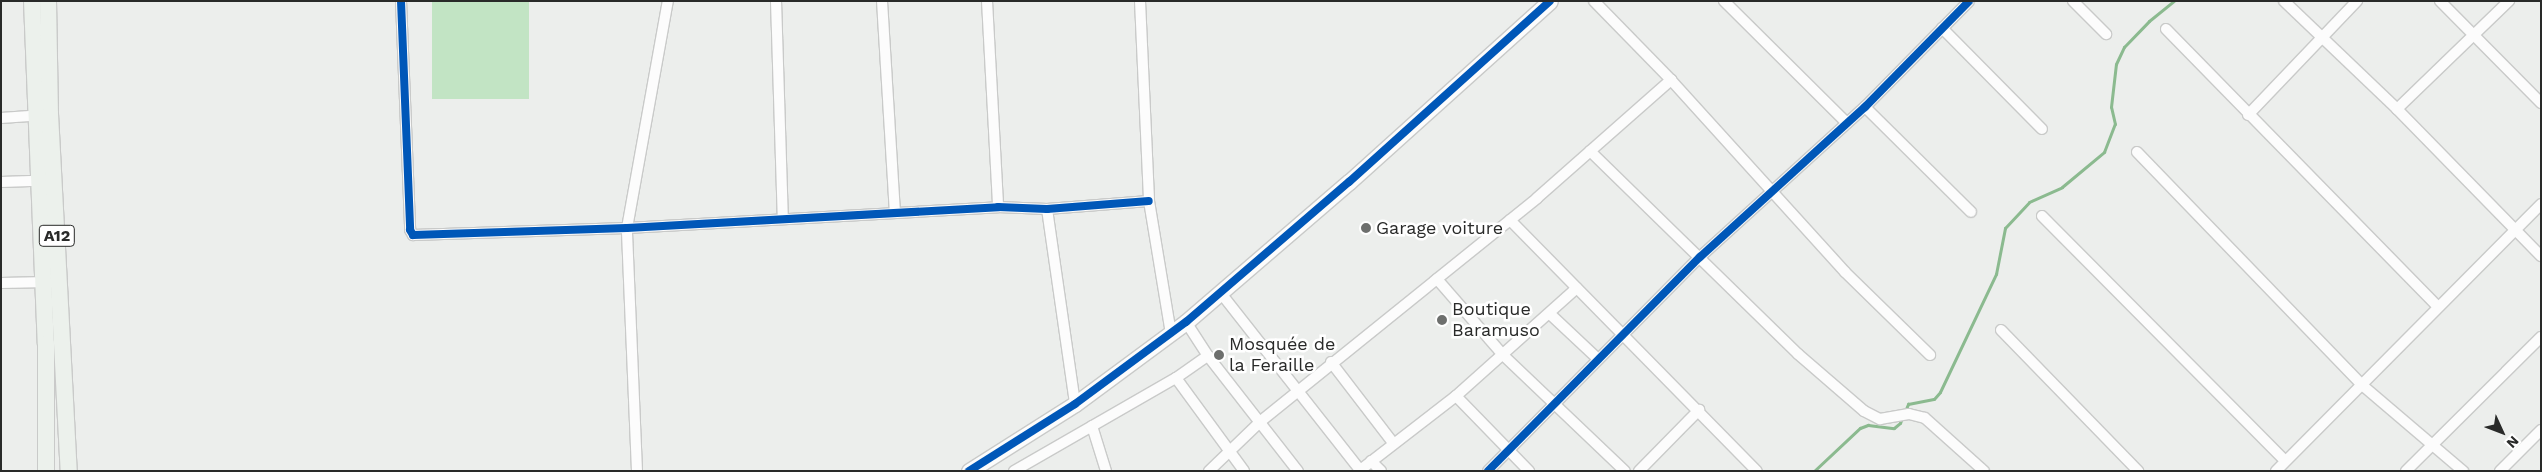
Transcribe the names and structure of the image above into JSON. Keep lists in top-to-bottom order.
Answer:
{
  "streets": {
    "main road": ["A12"]
  },
  "places": ["Garage voiture", "Boutique Baramuso", "Mosquée de la Feraille"],
  "north": "bottom right"
}
